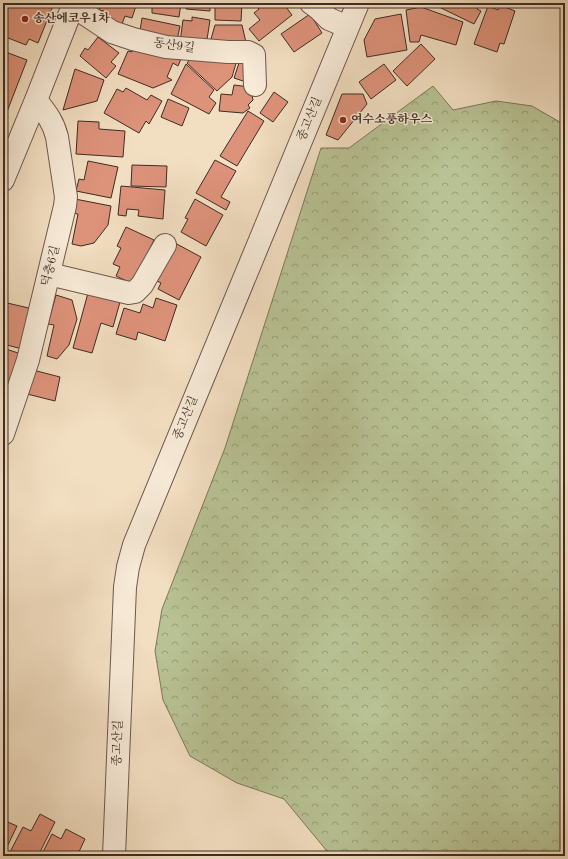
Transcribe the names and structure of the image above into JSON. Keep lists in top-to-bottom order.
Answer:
{
  "streets": {
    "street": ["동산9길", "종고산길", "덕충6길"]
  },
  "crossings": [
    ["동산9길", "덕충6길"]
  ],
  "places": ["송산에코우1차", "여수소풍하우스"]
}
